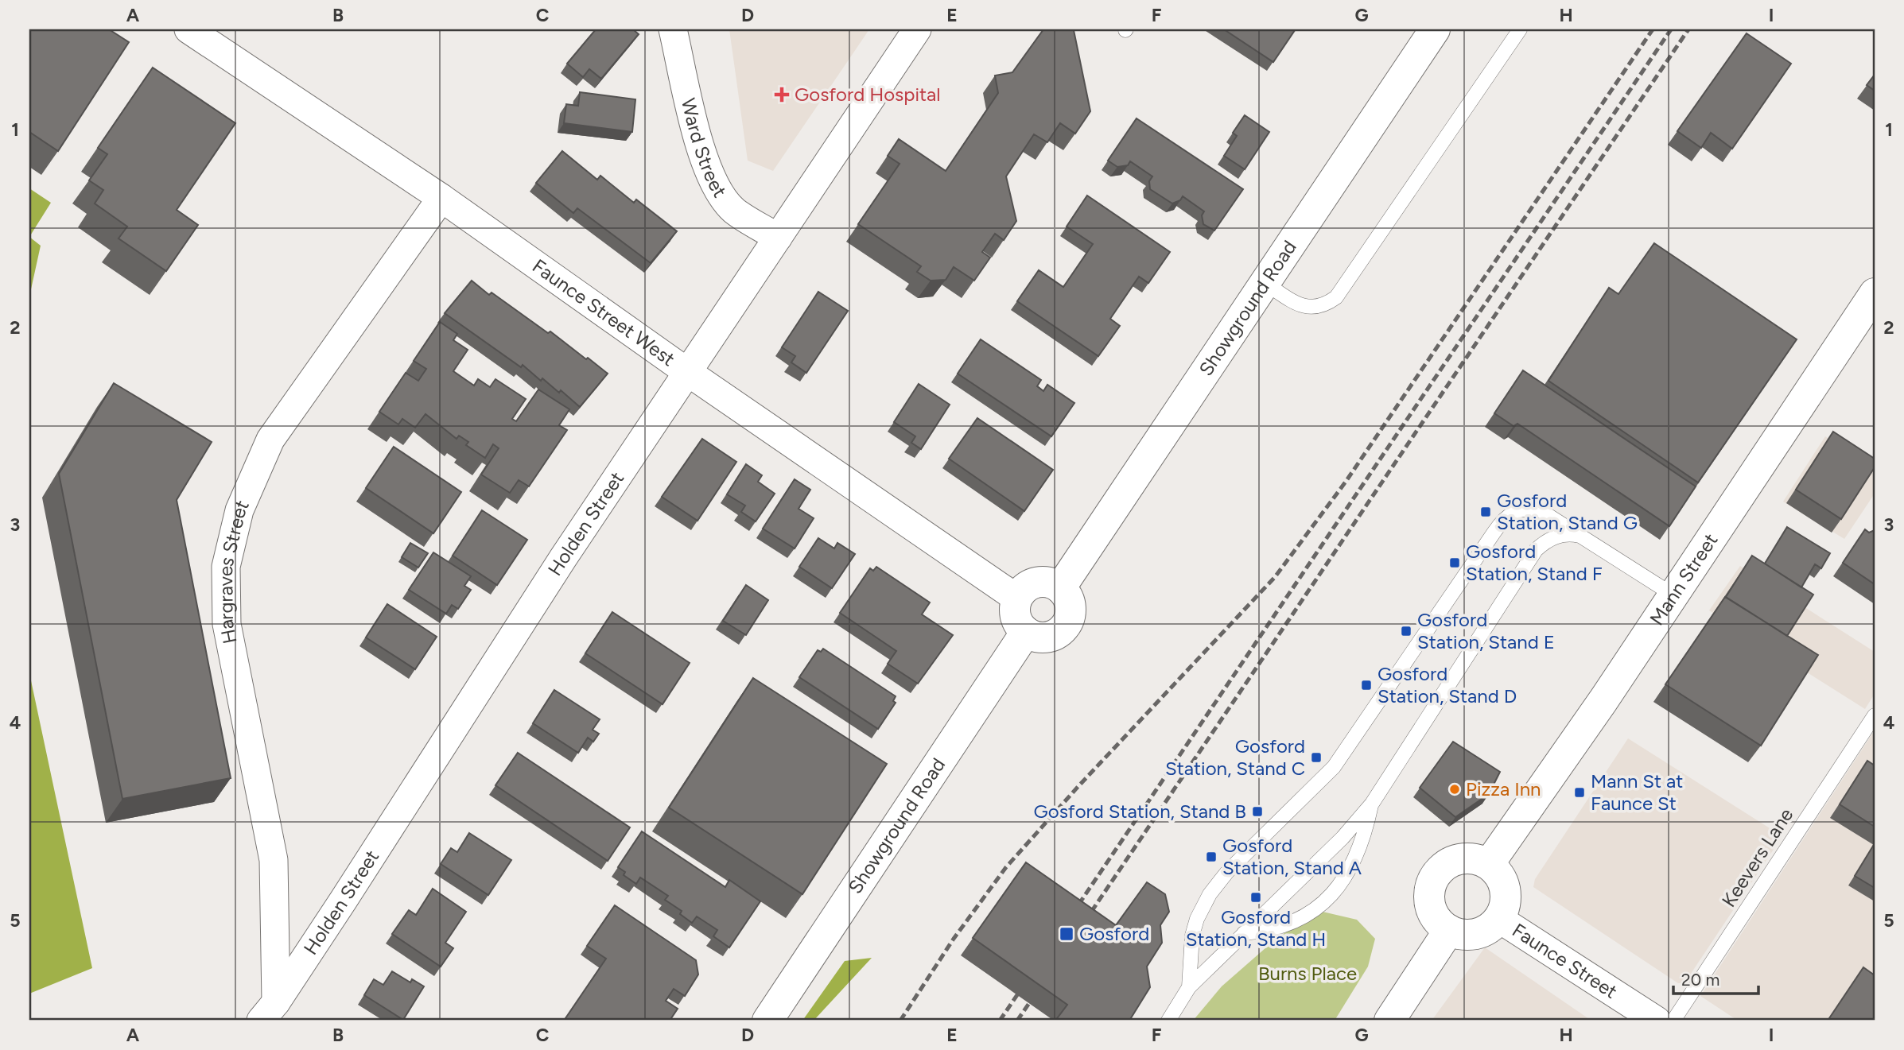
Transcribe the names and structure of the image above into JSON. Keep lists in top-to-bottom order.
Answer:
{
  "streets": {
    "street": [
      "Ward Street",
      "Showground Road",
      "Faunce Street West",
      "Holden Street",
      "Hargraves Street",
      "Mann Street",
      "Faunce Street"
    ],
    "lane": ["Keevers Lane"]
  },
  "crossings": [
    ["Ward Street", "Holden Street"],
    ["Showground Road", "Faunce Street West"],
    ["Faunce Street West", "Holden Street"],
    ["Faunce Street West", "Hargraves Street"],
    ["Holden Street", "Hargraves Street"],
    ["Mann Street", "Faunce Street"]
  ],
  "parks": ["Burns Place"],
  "places": {
    "health": ["Gosford Hospital"],
    "transit": [
      "Gosford Station, Stand G",
      "Gosford Station, Stand F",
      "Gosford Station, Stand E",
      "Gosford Station, Stand D",
      "Gosford Station, Stand C",
      "Mann St at Faunce St",
      "Gosford Station, Stand B",
      "Gosford Station, Stand A",
      "Gosford Station, Stand H",
      "Gosford"
    ],
    "other": ["Pizza Inn"]
  },
  "scale_bar": "20 m",
  "grid": {
    "columns": [
      "A",
      "B",
      "C",
      "D",
      "E",
      "F",
      "G",
      "H",
      "I"
    ],
    "rows": [
      "1",
      "2",
      "3",
      "4",
      "5"
    ]
  }
}
